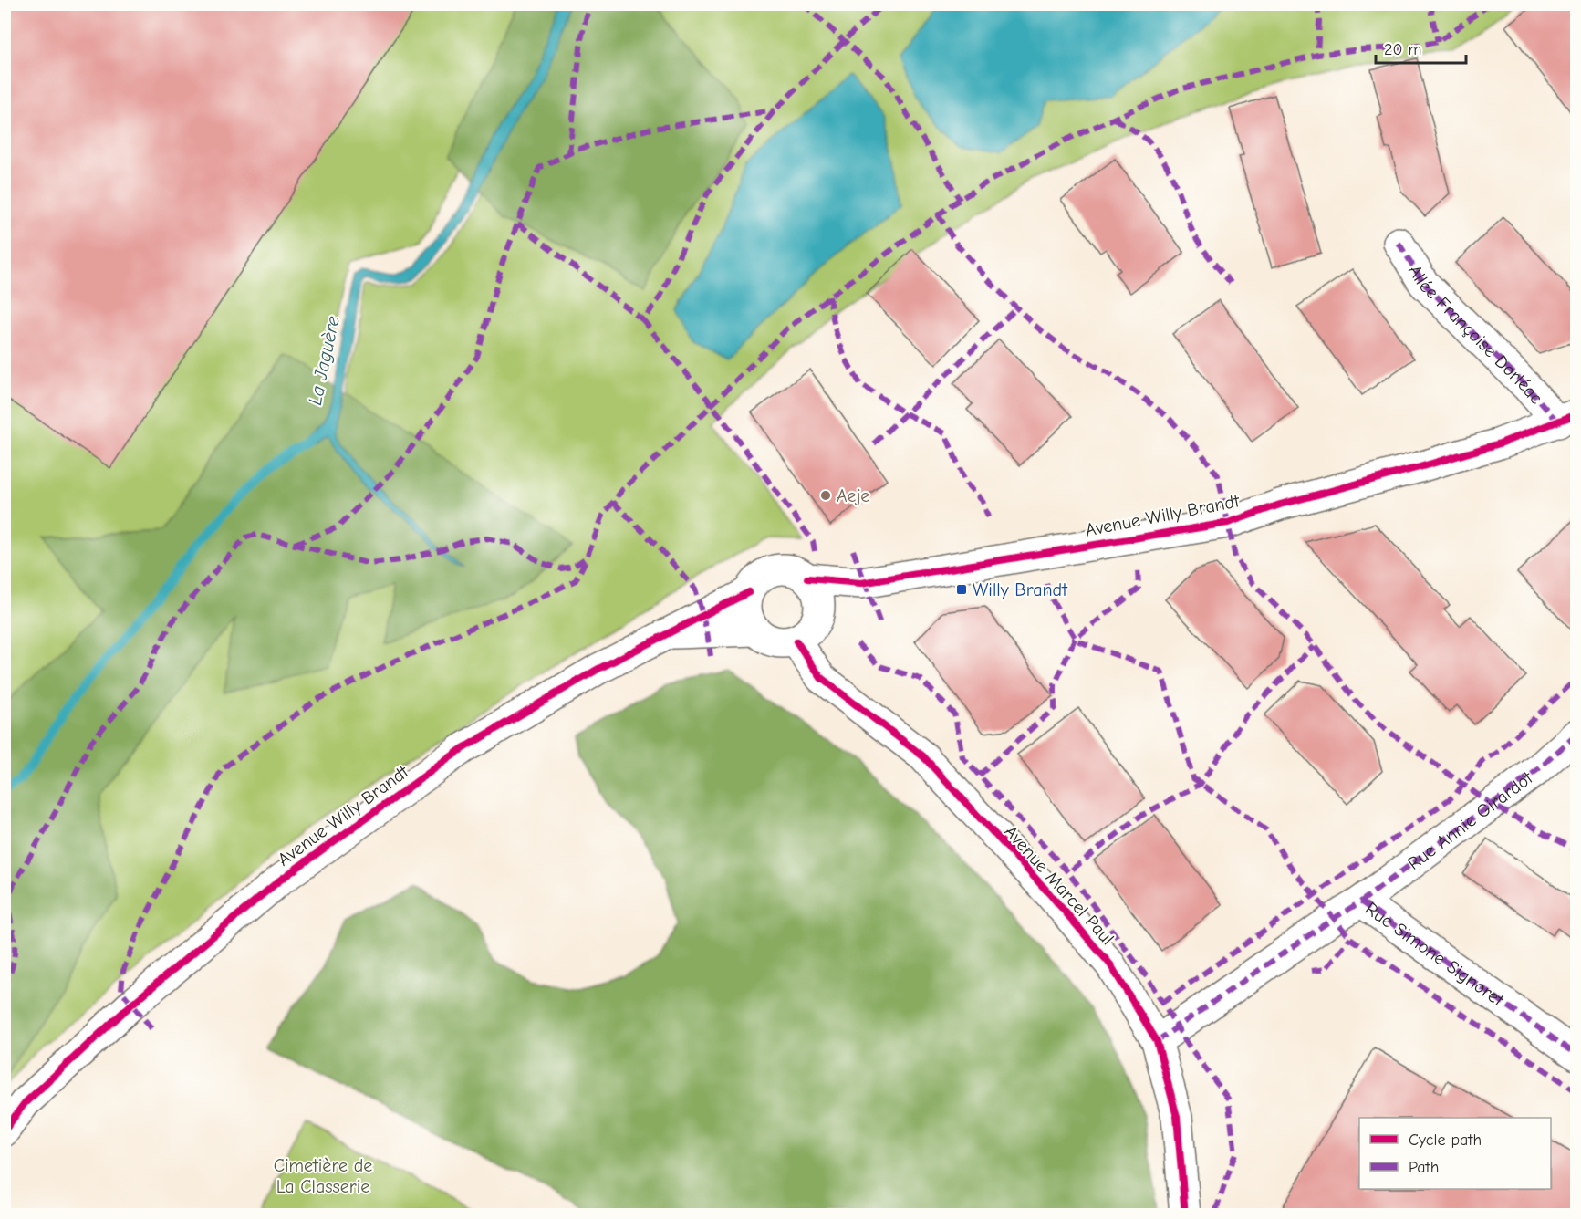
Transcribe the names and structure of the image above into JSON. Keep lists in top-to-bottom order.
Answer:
{
  "streets": {
    "street": [
      "Allée Françoise Dorléac",
      "Avenue Willy Brandt",
      "Rue Annie Girardot",
      "Avenue Marcel Paul",
      "Rue Simone Signoret"
    ]
  },
  "crossings": [
    ["Allée Françoise Dorléac", "Avenue Willy Brandt"],
    ["Avenue Willy Brandt", "Avenue Marcel Paul"],
    ["Rue Annie Girardot", "Rue Simone Signoret"],
    ["Avenue Marcel Paul", "Rue Simone Signoret"]
  ],
  "water": ["La Jaguère"],
  "parks": ["Cimetière de La Classerie"],
  "places": {
    "other": ["Aeje"],
    "transit": ["Willy Brandt"]
  },
  "legend": ["Cycle path", "Path"],
  "scale_bar": "20 m"
}
